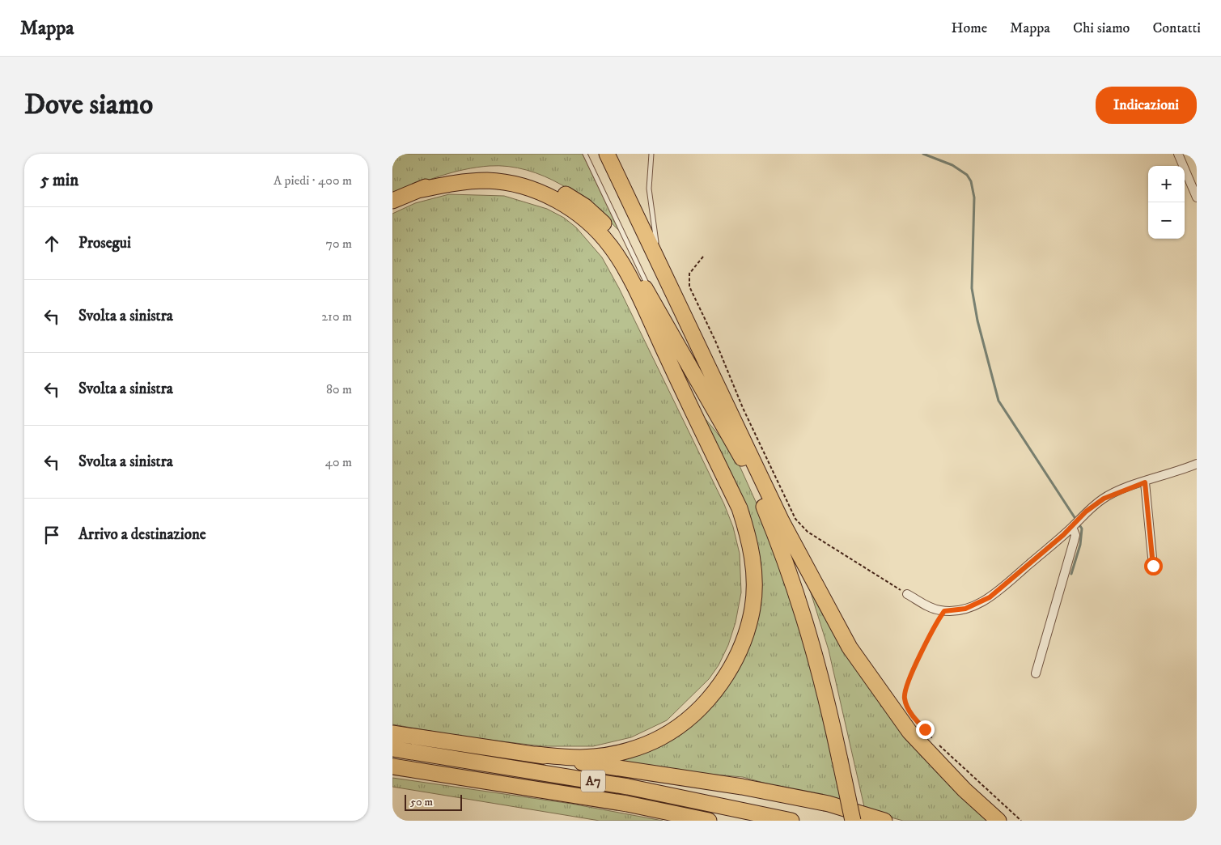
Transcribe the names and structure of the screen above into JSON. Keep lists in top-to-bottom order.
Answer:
{
  "streets": {
    "highway": ["A7"]
  },
  "scale_bar": "50 m",
  "page": {
    "header": "Mappa",
    "nav": [
      "Home",
      "Mappa",
      "Chi siamo",
      "Contatti"
    ],
    "buttons": "Indicazioni",
    "title": "Dove siamo",
    "heading": ["5 min", "A piedi · 400 m"],
    "map_buttons": ["+", "−"],
    "list": [
      ["Prosegui", "70 m"],
      ["Svolta a sinistra", "210 m"],
      ["Svolta a sinistra", "80 m"],
      ["Svolta a sinistra", "40 m"],
      "Arrivo a destinazione"
    ],
    "scale": "50 m"
  }
}
